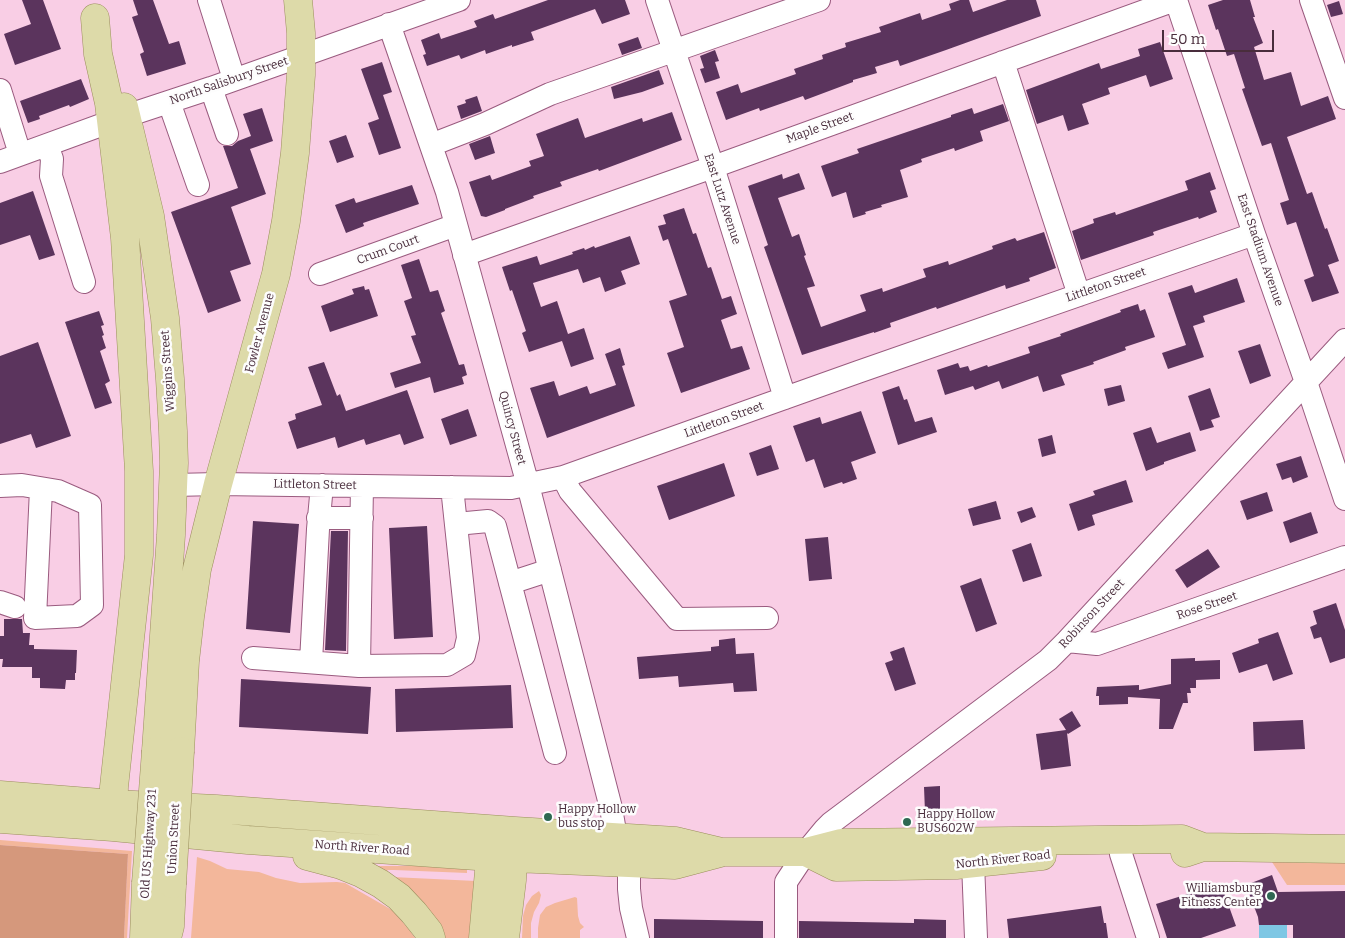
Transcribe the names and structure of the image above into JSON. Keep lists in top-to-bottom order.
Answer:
{
  "streets": {
    "main road": [
      "Fowler Avenue",
      "Wiggins Street",
      "Union Street",
      "Old US Highway 231",
      "North River Road"
    ],
    "street": [
      "North Salisbury Street",
      "Maple Street",
      "East Lutz Avenue",
      "Crum Court",
      "East Stadium Avenue",
      "Littleton Street",
      "Quincy Street",
      "Rose Street",
      "Robinson Street"
    ]
  },
  "crossings": [
    ["North Salisbury Street", "Fowler Avenue"],
    ["North Salisbury Street", "Wiggins Street"],
    ["North Salisbury Street", "Quincy Street"],
    ["Maple Street", "East Lutz Avenue"],
    ["Maple Street", "East Stadium Avenue"],
    ["Maple Street", "Quincy Street"],
    ["East Lutz Avenue", "Littleton Street"],
    ["Crum Court", "Quincy Street"],
    ["East Stadium Avenue", "Littleton Street"],
    ["East Stadium Avenue", "Robinson Street"],
    ["Littleton Street", "Fowler Avenue"],
    ["Littleton Street", "Wiggins Street"],
    ["Littleton Street", "Quincy Street"],
    ["Fowler Avenue", "Wiggins Street"],
    ["Fowler Avenue", "Union Street"],
    ["Wiggins Street", "Union Street"],
    ["Quincy Street", "North River Road"],
    ["Rose Street", "Robinson Street"],
    ["Robinson Street", "North River Road"],
    ["Union Street", "Old US Highway 231"]
  ],
  "places": ["Happy Hollow bus stop", "Happy Hollow BUS602W", "Williamsburg Fitness Center"],
  "scale_bar": "50 m"
}
